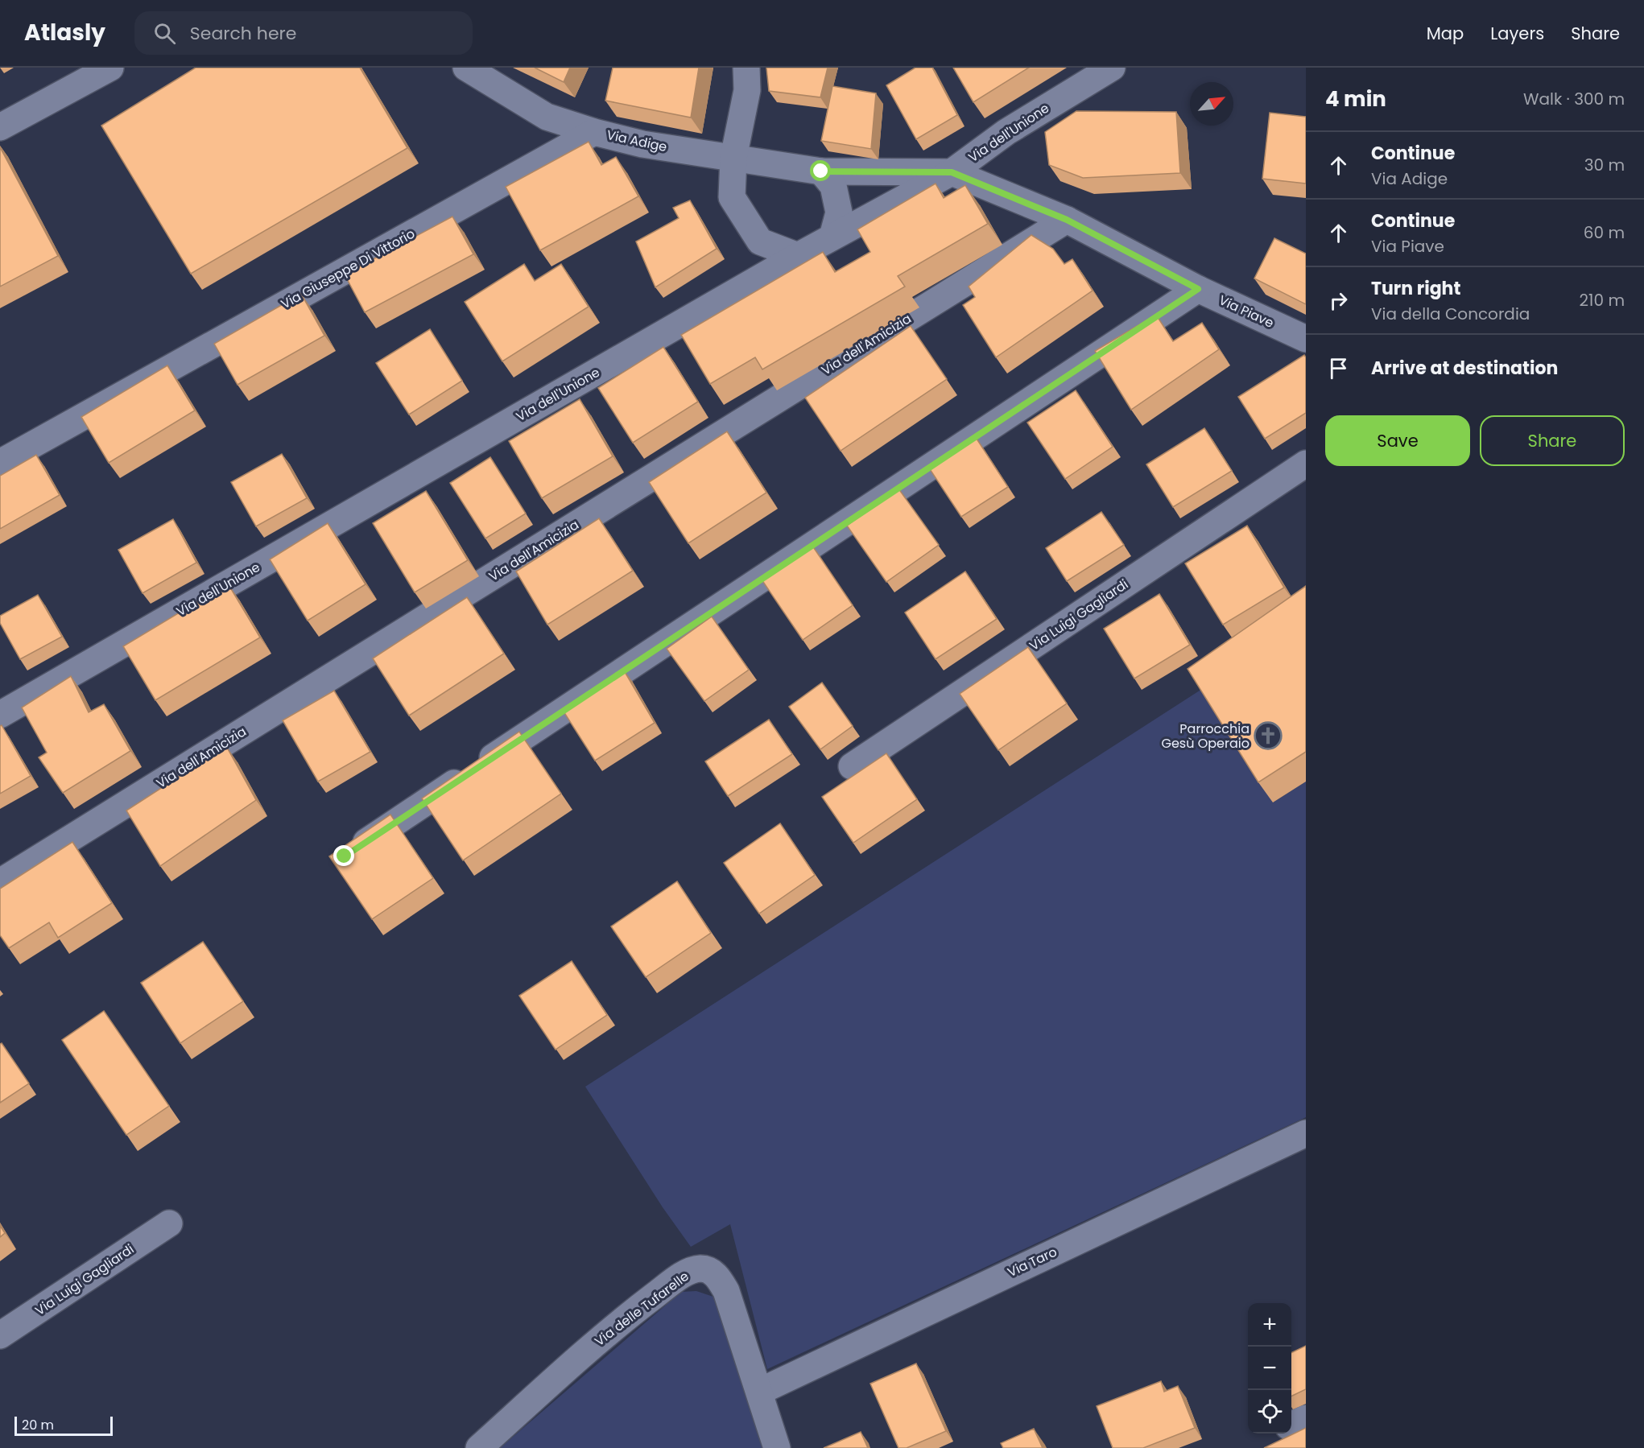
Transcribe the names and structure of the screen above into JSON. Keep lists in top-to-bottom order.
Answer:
{
  "streets": {
    "street": [
      "Via dell'Unione",
      "Via Adige",
      "Via Giuseppe Di Vittorio",
      "Via Piave",
      "Via dell'Amicizia",
      "Via Luigi Gagliardi",
      "Via Taro",
      "Via delle Tufarelle"
    ]
  },
  "crossings": [
    ["Via dell'Unione", "Via Adige"],
    ["Via dell'Unione", "Via Piave"],
    ["Via Adige", "Via Giuseppe Di Vittorio"],
    ["Via Adige", "Via Piave"],
    ["Via Piave", "Via dell'Amicizia"],
    ["Via Taro", "Via delle Tufarelle"]
  ],
  "places": {
    "church": ["Parrocchia Gesù Operaio"]
  },
  "scale_bar": "20 m",
  "north": "top right",
  "page": {
    "header": "Atlasly",
    "search": "Search here",
    "nav": ["Map", "Layers", "Share"],
    "heading": ["4 min", "Walk · 300 m"],
    "list": [
      ["Continue", "Via Adige", "30 m"],
      ["Continue", "Via Piave", "60 m"],
      ["Turn right", "Via della Concordia", "210 m"],
      "Arrive at destination"
    ],
    "buttons": ["Save", "Share"],
    "map_buttons": ["+", "−"],
    "scale": "20 m"
  }
}
